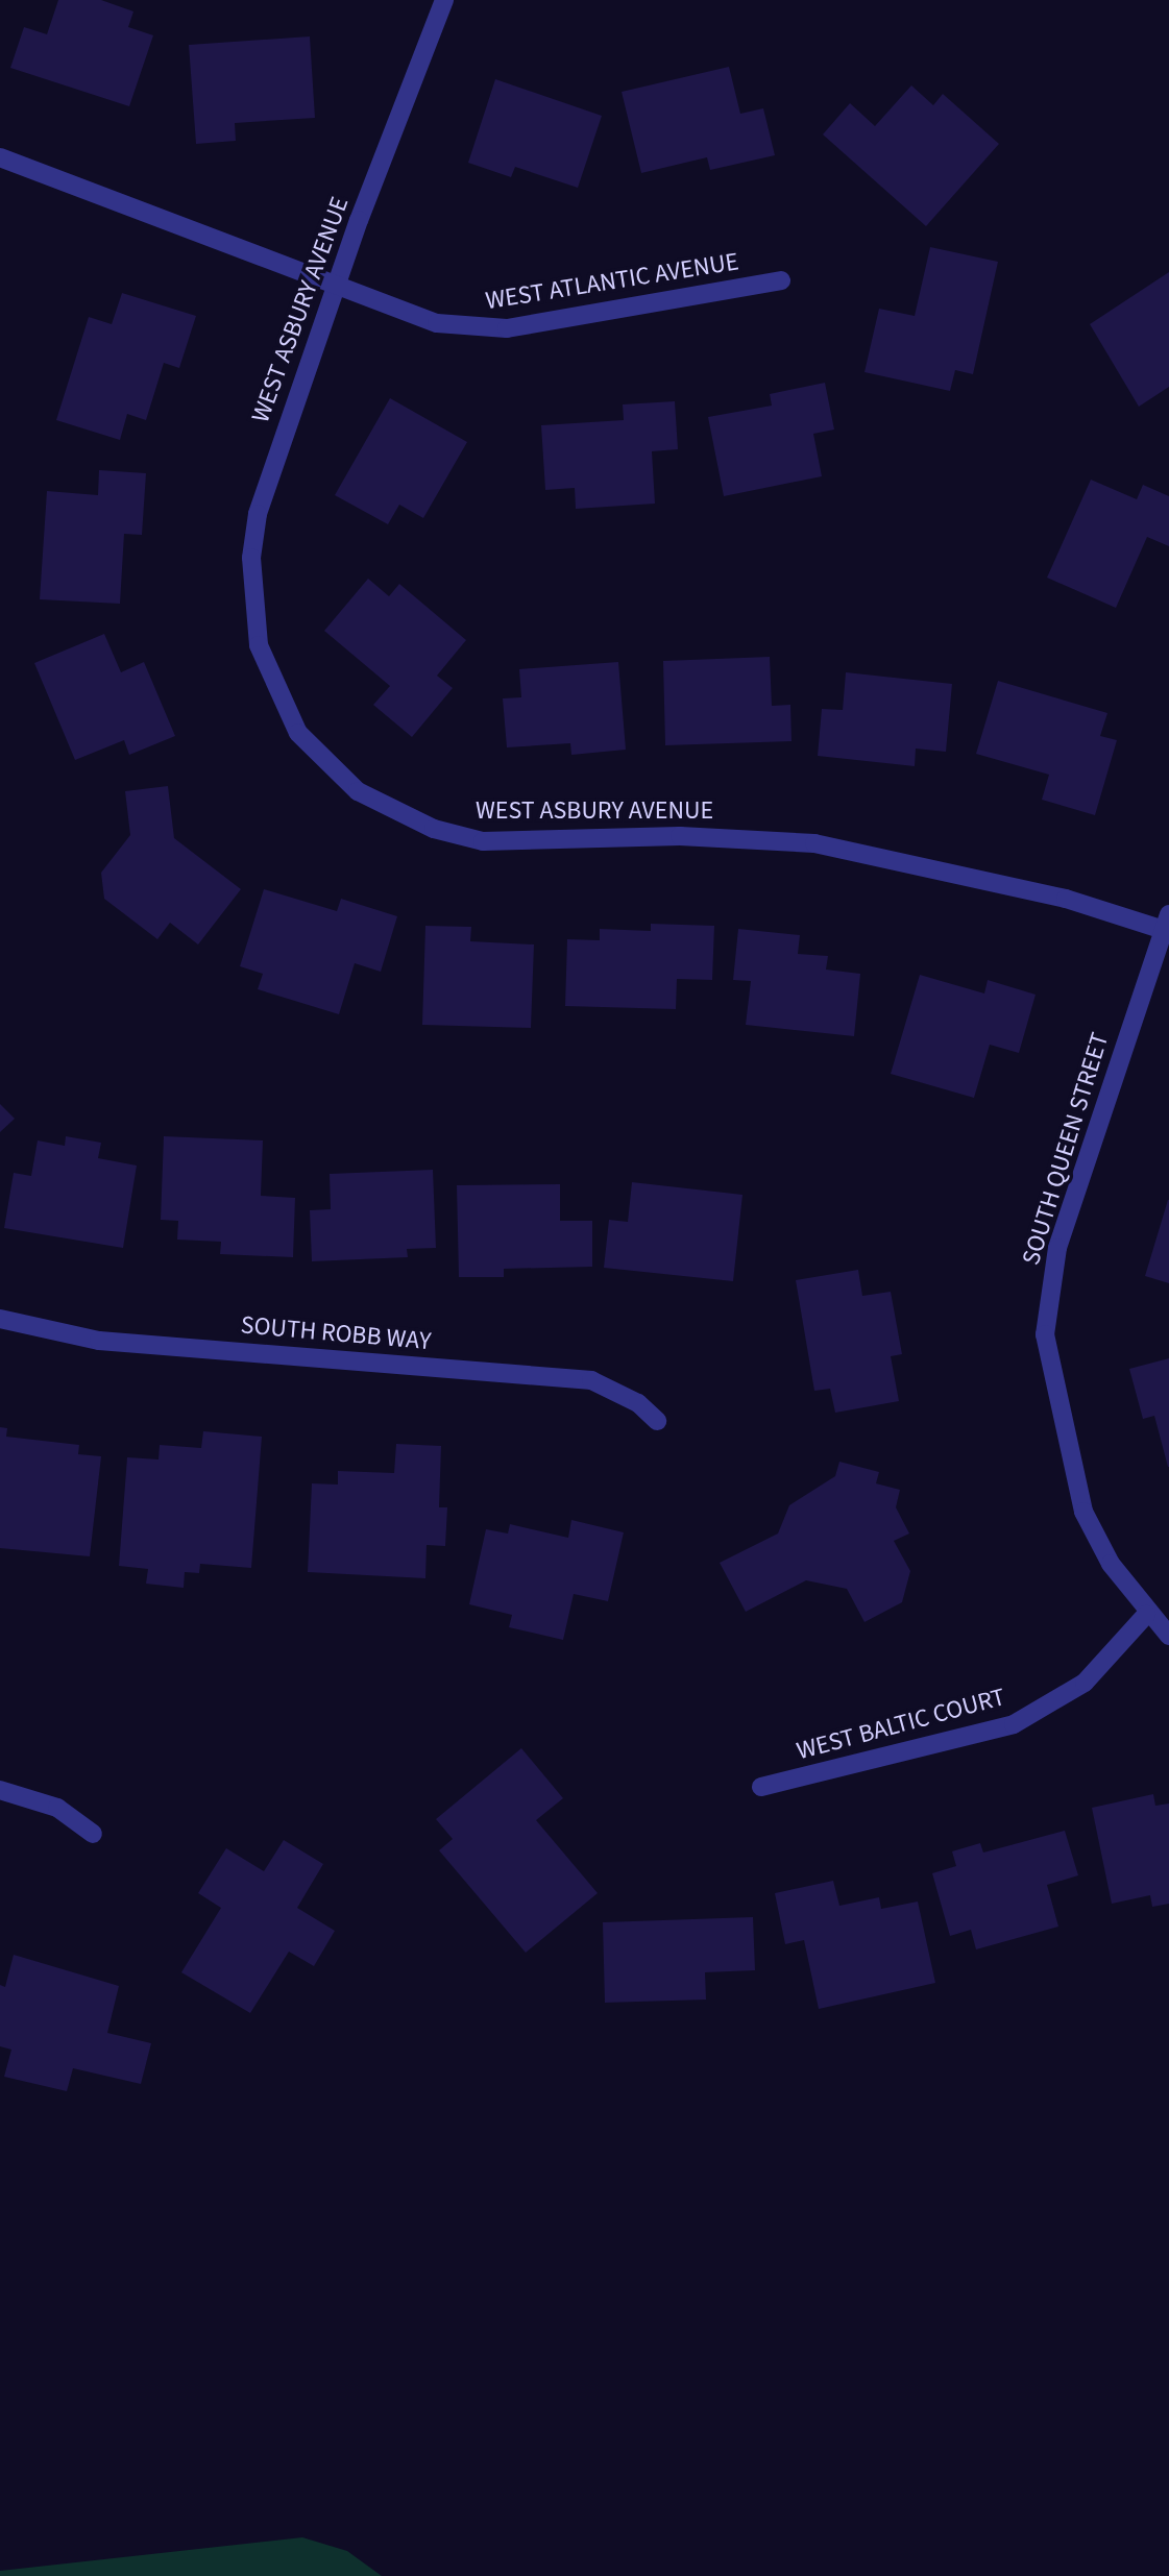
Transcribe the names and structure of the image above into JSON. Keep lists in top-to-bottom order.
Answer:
{
  "streets": {
    "street": [
      "WEST ATLANTIC AVENUE",
      "WEST ASBURY AVENUE",
      "SOUTH QUEEN STREET",
      "SOUTH ROBB WAY",
      "WEST BALTIC COURT"
    ]
  },
  "crossings": [
    ["WEST ATLANTIC AVENUE", "WEST ASBURY AVENUE"],
    ["WEST ASBURY AVENUE", "SOUTH QUEEN STREET"],
    ["SOUTH QUEEN STREET", "WEST BALTIC COURT"]
  ]
}
